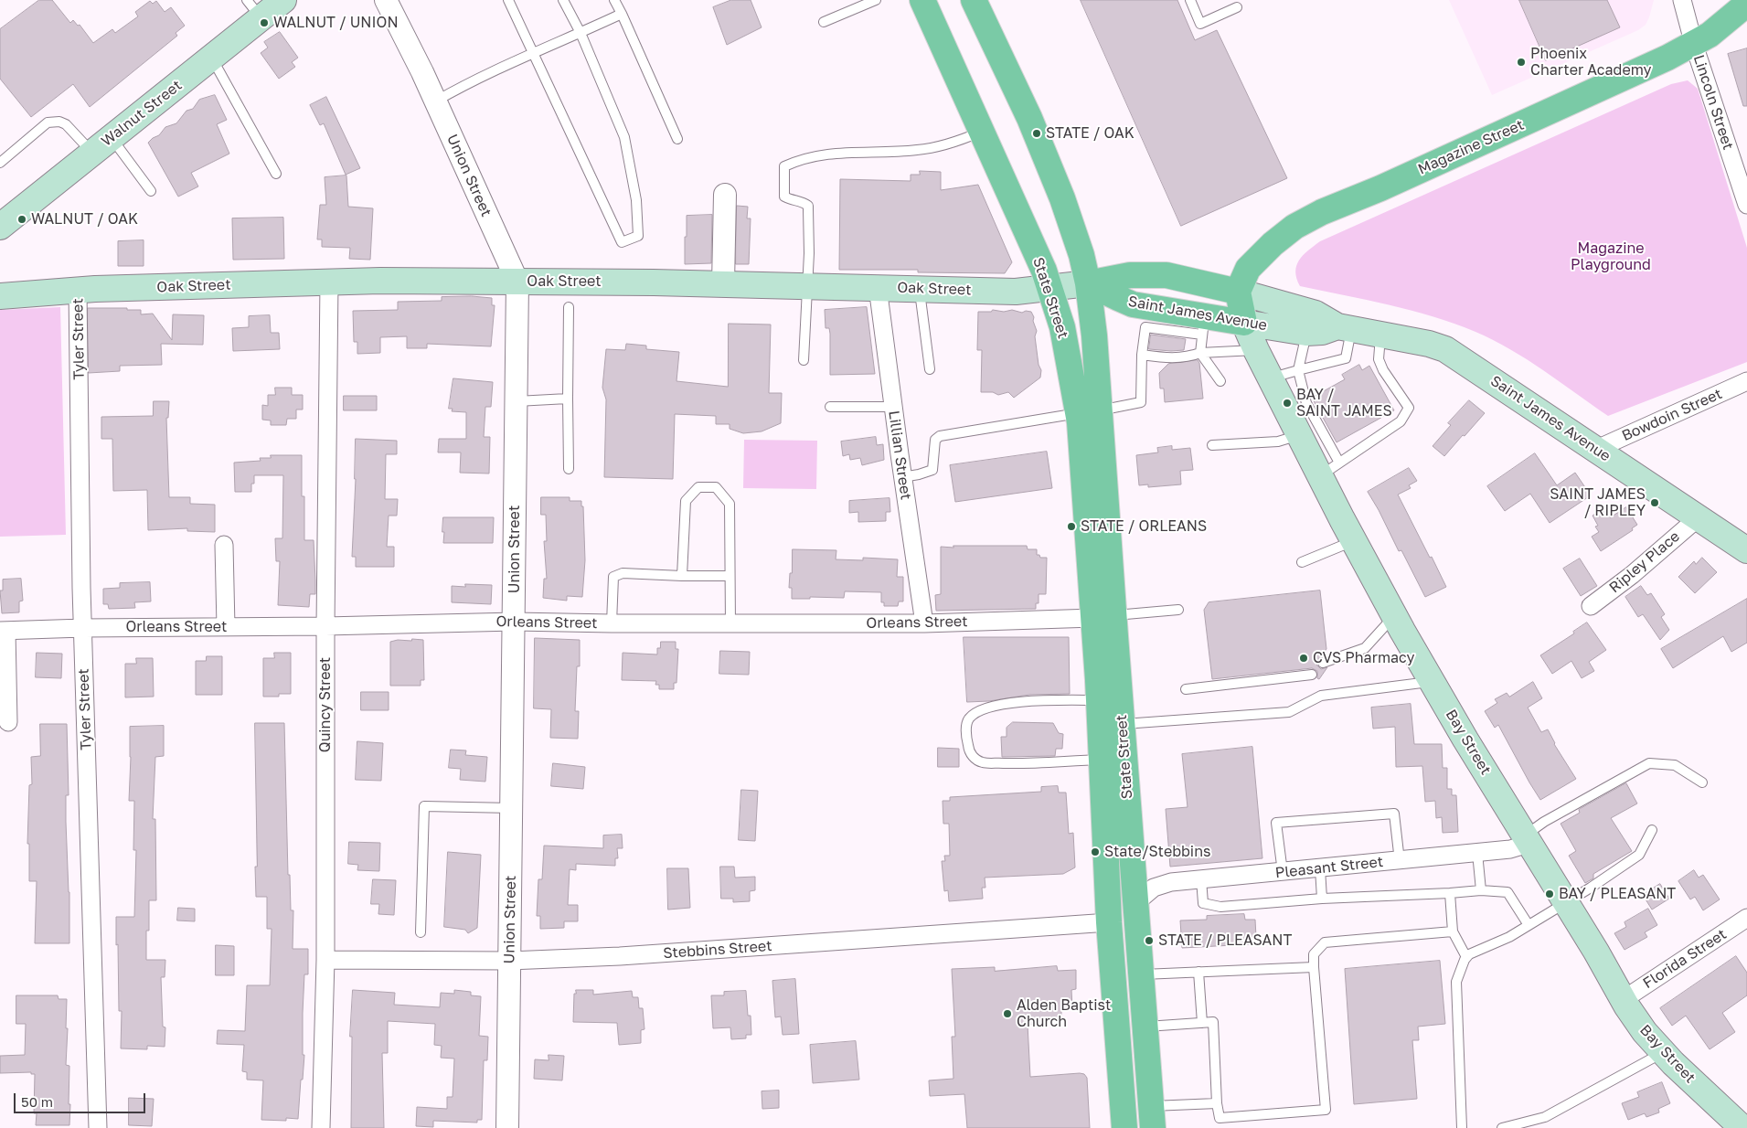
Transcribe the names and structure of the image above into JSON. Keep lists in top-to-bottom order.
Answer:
{
  "streets": {
    "main road": [
      "Walnut Street",
      "Magazine Street",
      "Oak Street",
      "State Street",
      "Saint James Avenue",
      "Bay Street"
    ],
    "street": [
      "Lincoln Street",
      "Union Street",
      "Tyler Street",
      "Bowdoin Street",
      "Lillian Street",
      "Ripley Place",
      "Orleans Street",
      "Quincy Street",
      "Pleasant Street",
      "Stebbins Street",
      "Florida Street"
    ]
  },
  "crossings": [
    ["Lincoln Street", "Magazine Street"],
    ["Magazine Street", "Saint James Avenue"],
    ["Union Street", "Oak Street"],
    ["Union Street", "Orleans Street"],
    ["Union Street", "Stebbins Street"],
    ["Oak Street", "State Street"],
    ["Oak Street", "Saint James Avenue"],
    ["Oak Street", "Tyler Street"],
    ["Oak Street", "Lillian Street"],
    ["Oak Street", "Quincy Street"],
    ["State Street", "Saint James Avenue"],
    ["State Street", "Orleans Street"],
    ["State Street", "Pleasant Street"],
    ["State Street", "Stebbins Street"],
    ["Saint James Avenue", "Bowdoin Street"],
    ["Saint James Avenue", "Ripley Place"],
    ["Saint James Avenue", "Bay Street"],
    ["Tyler Street", "Orleans Street"],
    ["Lillian Street", "Orleans Street"],
    ["Orleans Street", "Quincy Street"],
    ["Quincy Street", "Stebbins Street"],
    ["Bay Street", "Pleasant Street"],
    ["Bay Street", "Florida Street"]
  ],
  "parks": ["Magazine Playground"],
  "places": [
    "WALNUT / UNION",
    "Phoenix Charter Academy",
    "STATE / OAK",
    "WALNUT / OAK",
    "BAY / SAINT JAMES",
    "SAINT JAMES / RIPLEY",
    "STATE / ORLEANS",
    "CVS Pharmacy",
    "State/Stebbins",
    "BAY / PLEASANT",
    "STATE / PLEASANT",
    "Alden Baptist Church"
  ],
  "scale_bar": "50 m"
}
